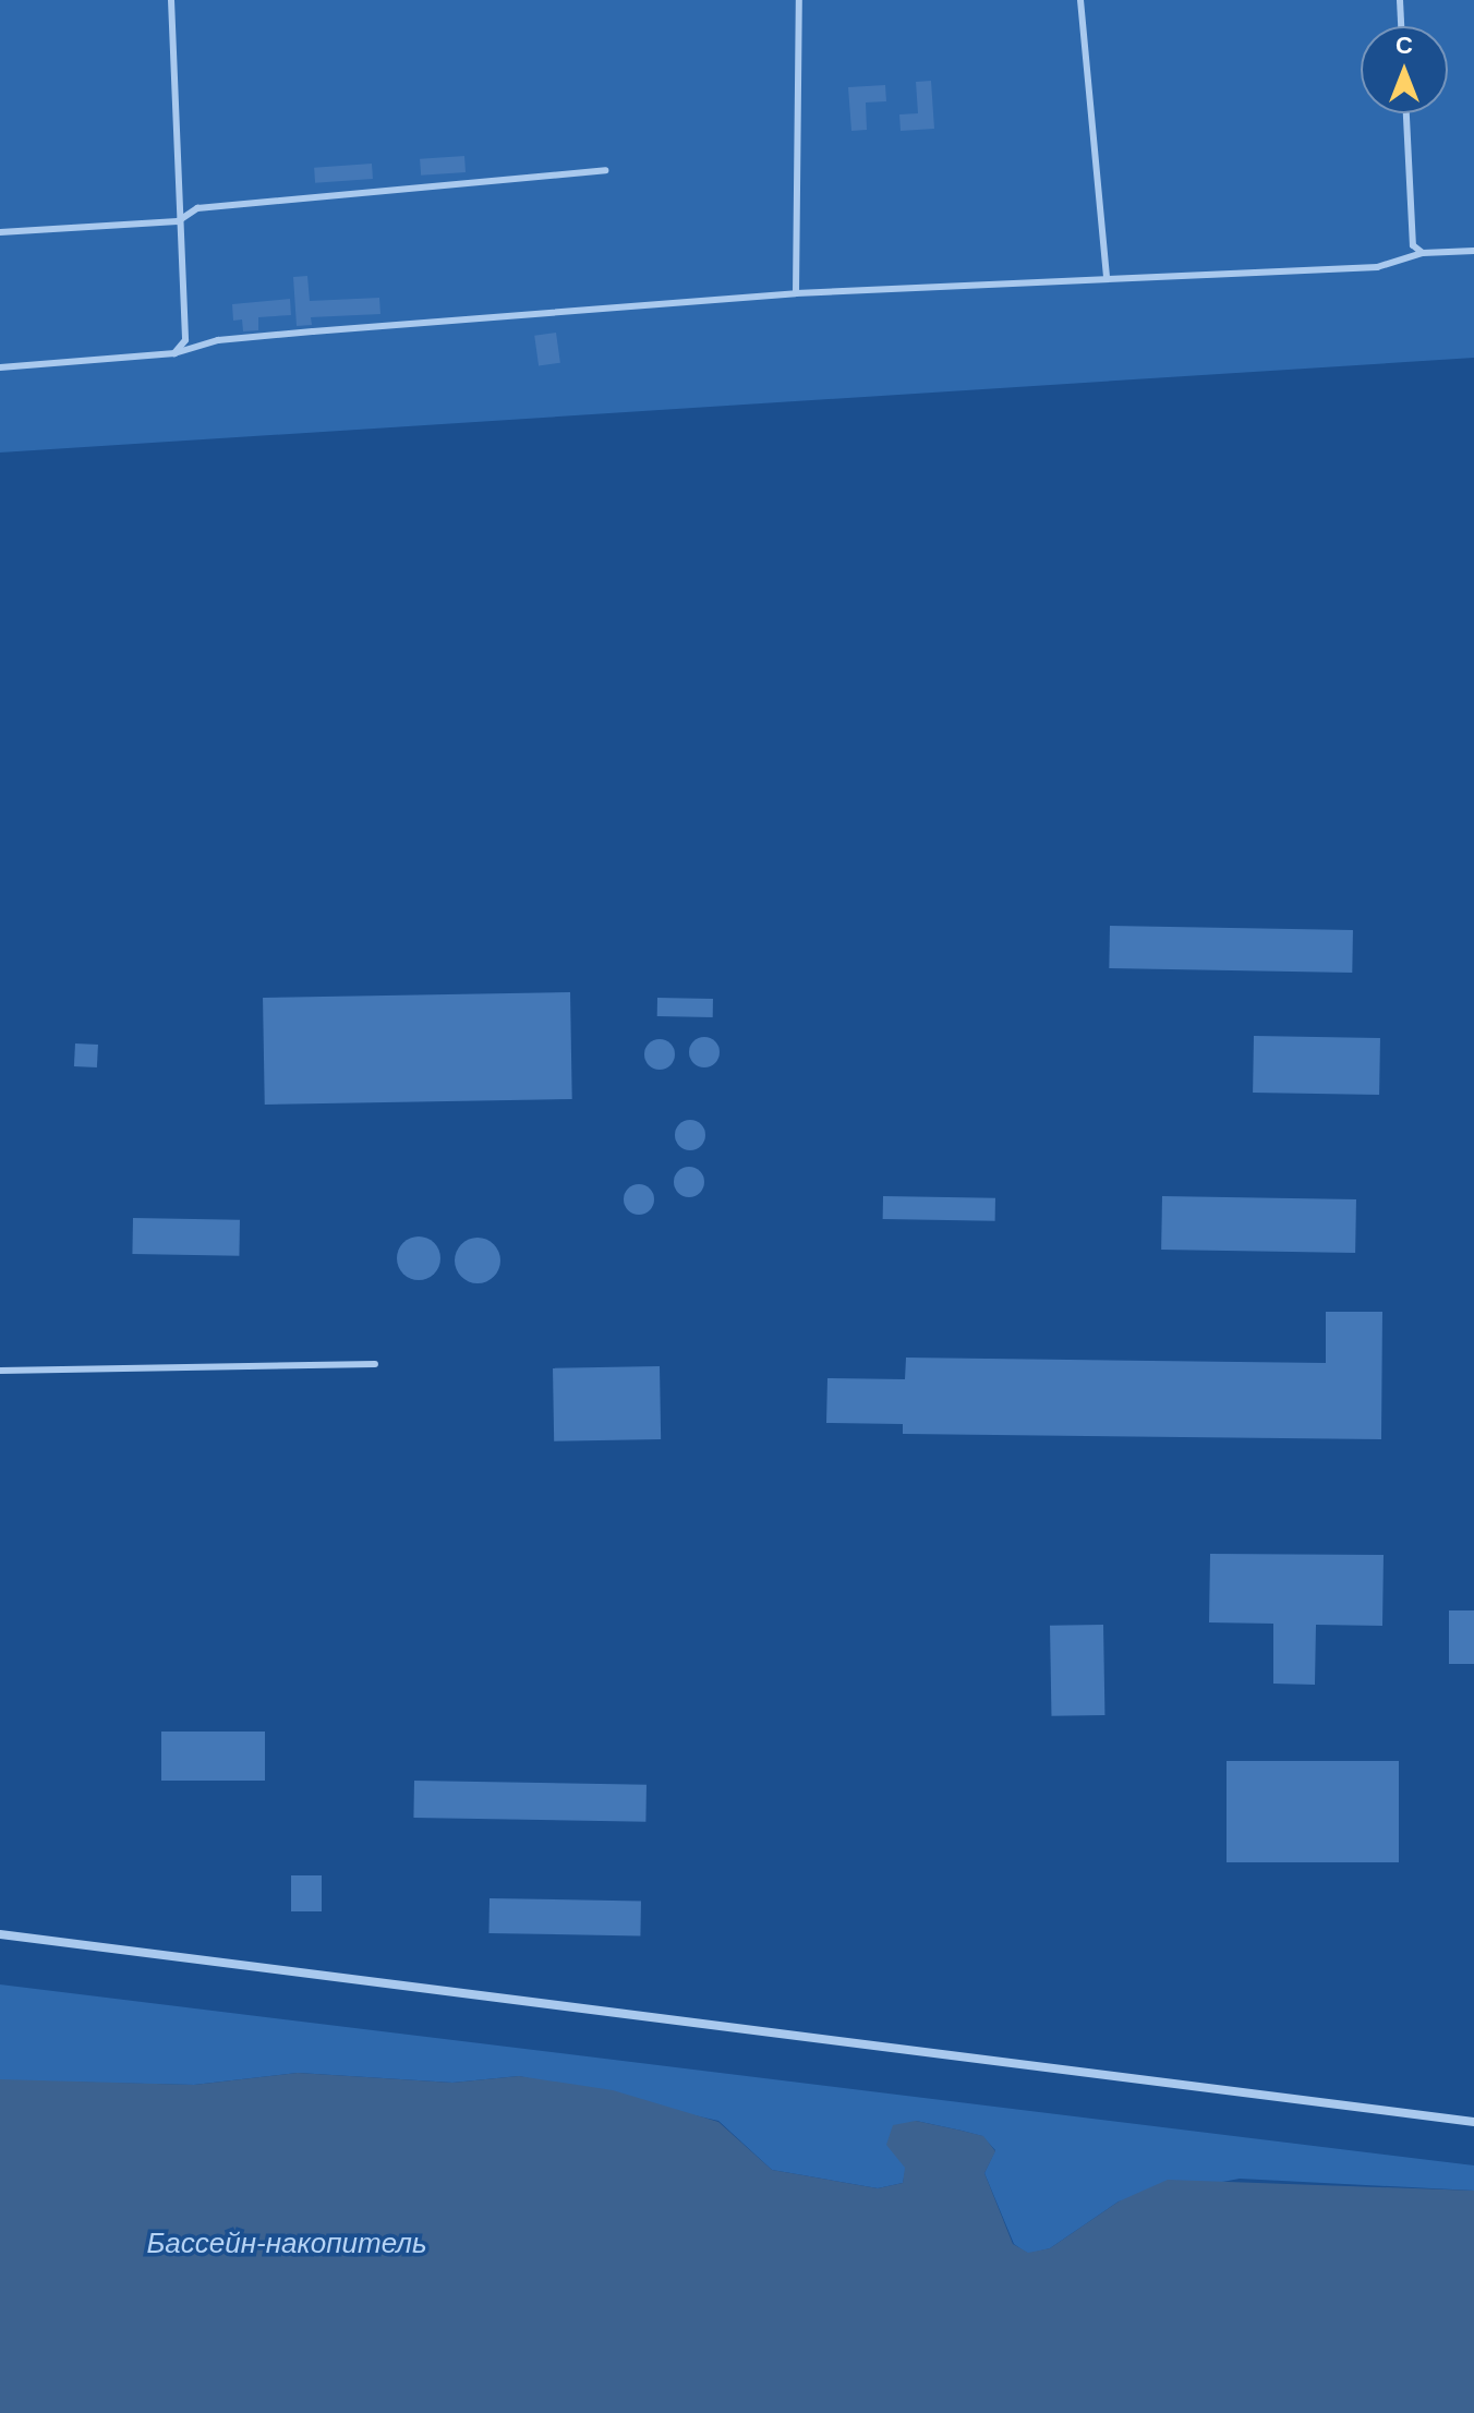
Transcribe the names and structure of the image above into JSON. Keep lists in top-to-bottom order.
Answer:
{
  "water": ["Бассейн-накопитель"],
  "north": "top"
}
